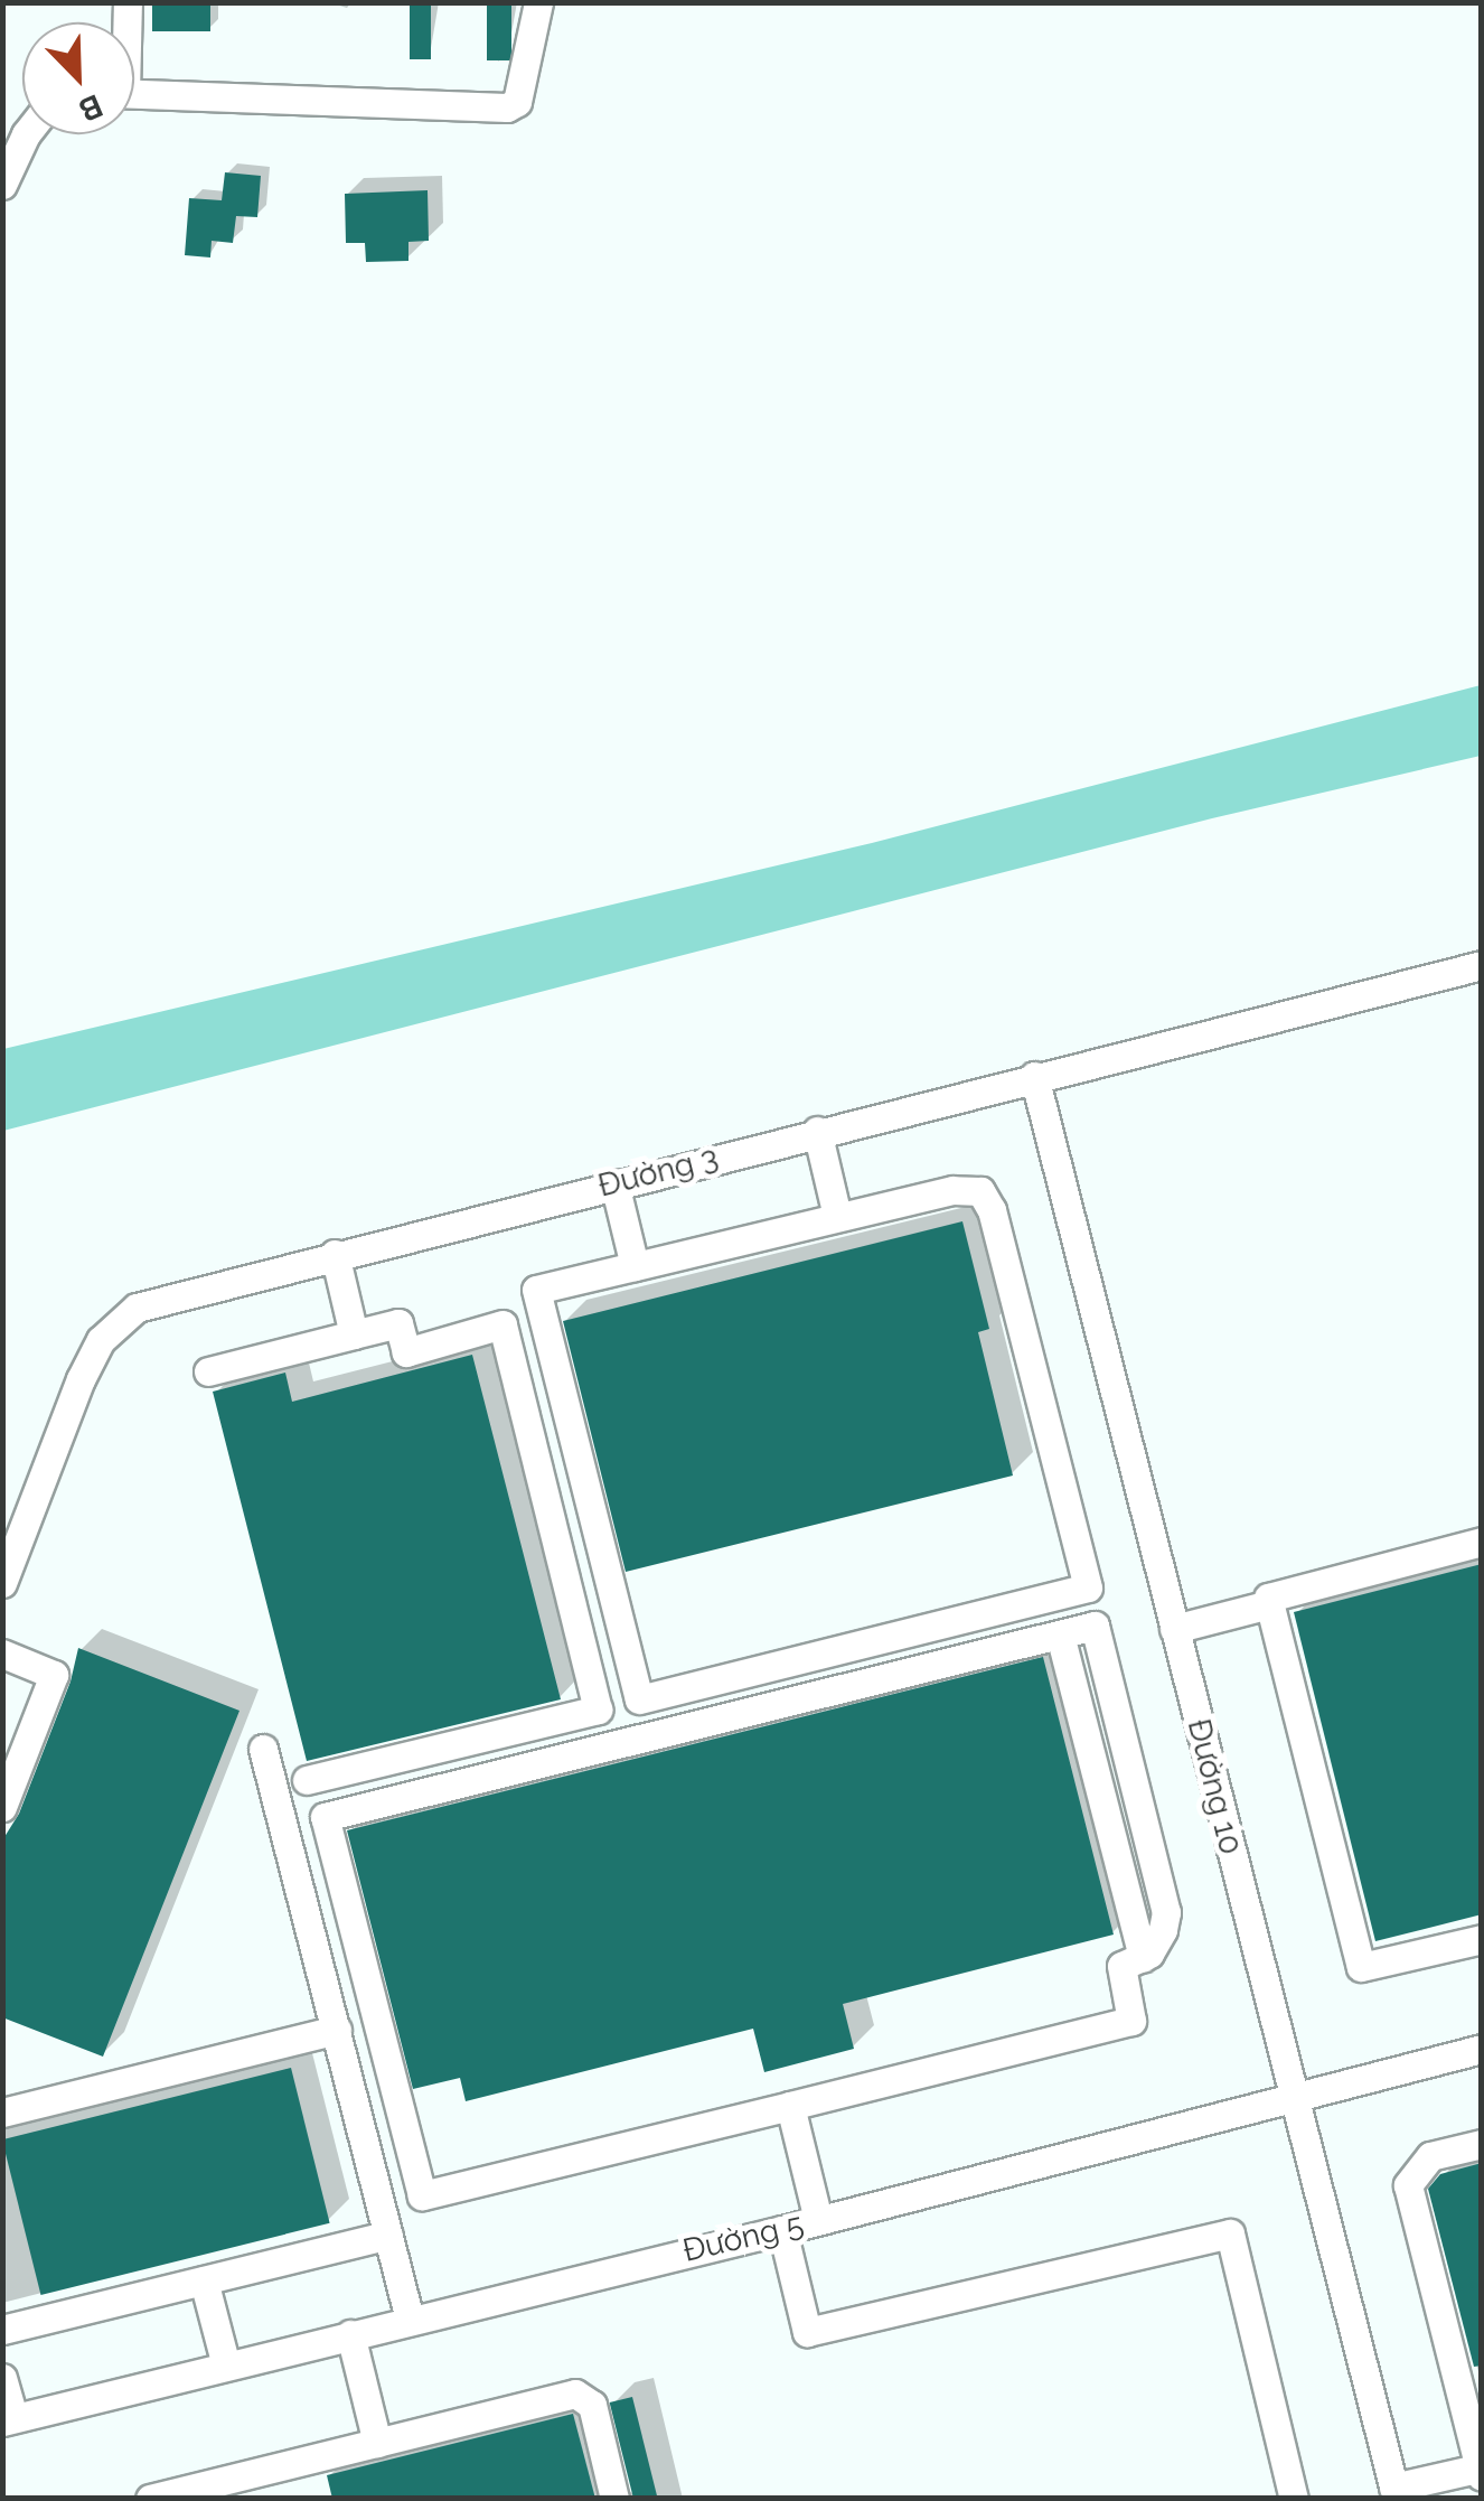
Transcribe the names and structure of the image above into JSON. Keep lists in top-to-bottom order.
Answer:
{
  "streets": {
    "street": ["Đường 3", "Đường 10", "Đường 5"]
  },
  "crossings": [
    ["Đường 3", "Đường 10"],
    ["Đường 10", "Đường 5"]
  ],
  "north": "bottom right"
}
